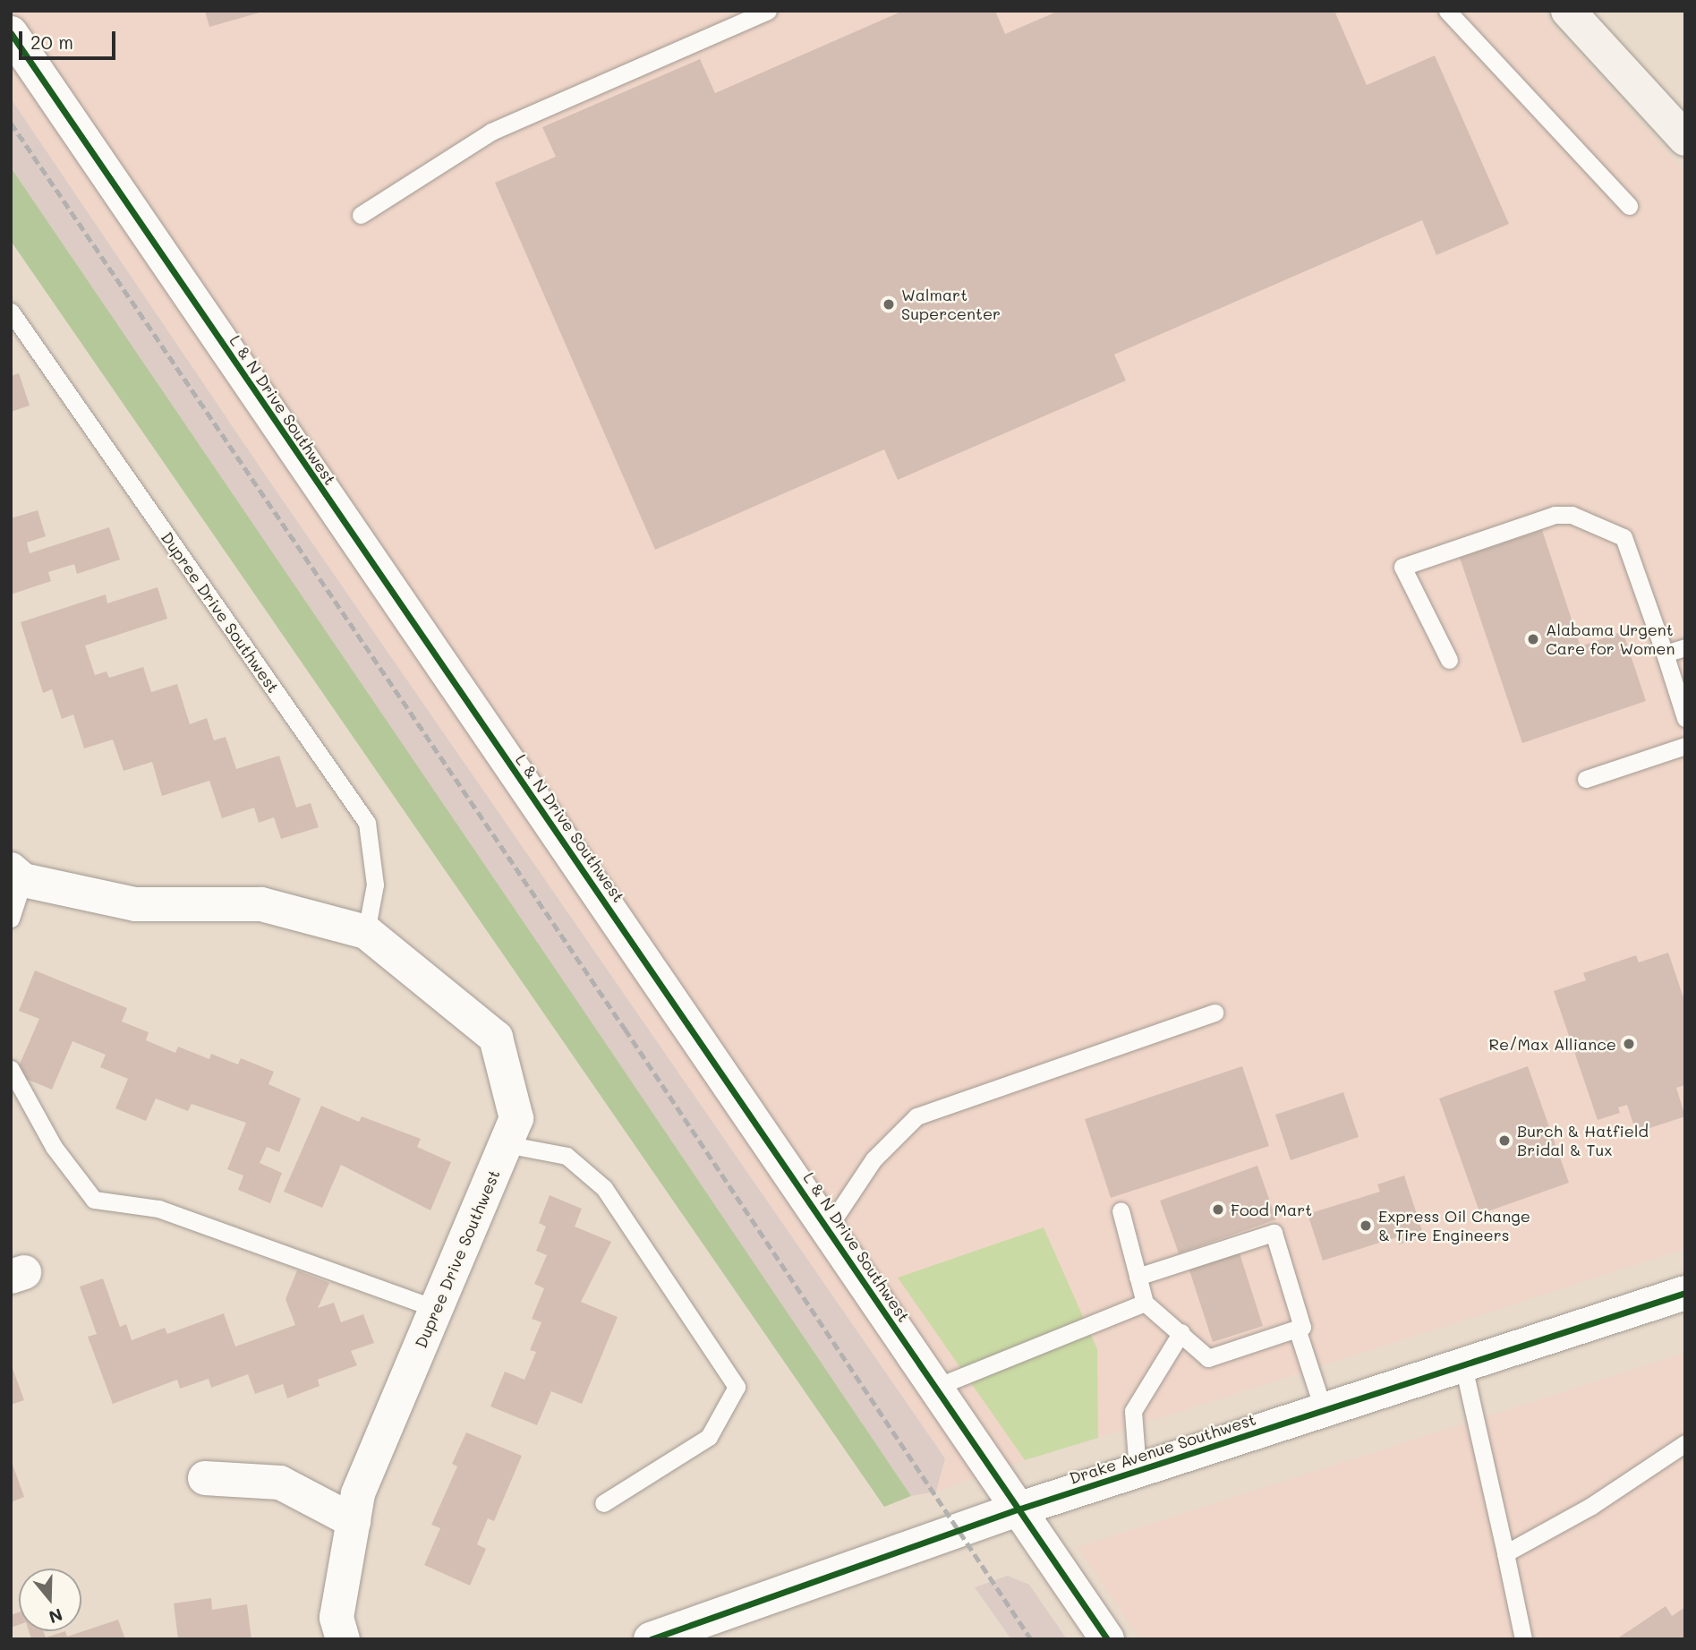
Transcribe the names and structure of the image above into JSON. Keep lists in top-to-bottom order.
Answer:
{
  "streets": {
    "street": ["L & N Drive Southwest", "Dupree Drive Southwest", "Drake Avenue Southwest"]
  },
  "crossings": [
    ["L & N Drive Southwest", "Drake Avenue Southwest"]
  ],
  "places": [
    "Walmart Supercenter",
    "Alabama Urgent Care for Women",
    "Re/Max Alliance",
    "Burch & Hatfield Bridal & Tux",
    "Food Mart",
    "Express Oil Change & Tire Engineers"
  ],
  "scale_bar": "20 m",
  "north": "bottom"
}
